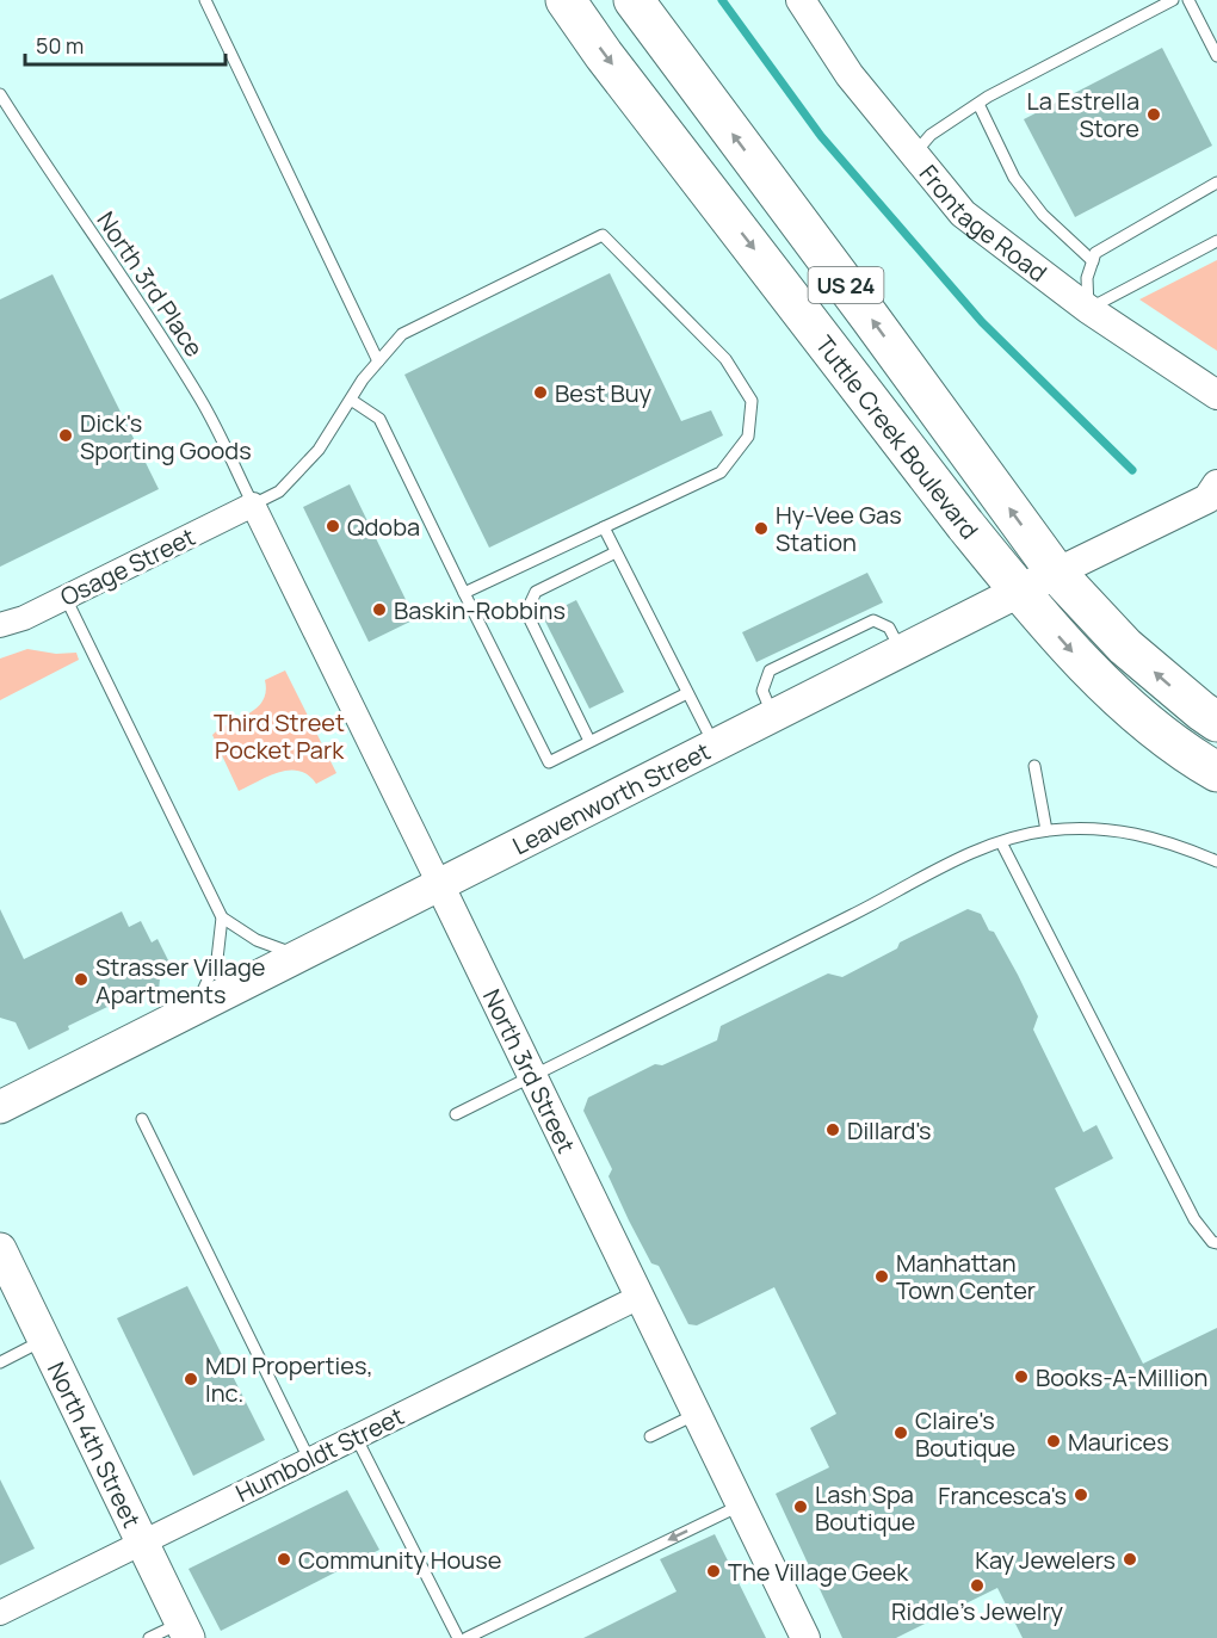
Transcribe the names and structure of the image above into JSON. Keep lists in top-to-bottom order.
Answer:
{
  "streets": {
    "highway": ["US 24", "Tuttle Creek Boulevard"],
    "main road": ["Leavenworth Street", "North 4th Street"],
    "street": [
      "Frontage Road",
      "Osage Street",
      "North 3rd Street",
      "Humboldt Street"
    ],
    "lane": ["North 3rd Place"]
  },
  "crossings": [
    ["North 3rd Place", "Osage Street"],
    ["North 3rd Place", "North 3rd Street"],
    ["Tuttle Creek Boulevard", "Leavenworth Street"],
    ["Osage Street", "North 3rd Street"],
    ["Leavenworth Street", "North 3rd Street"],
    ["North 3rd Street", "Humboldt Street"],
    ["North 4th Street", "Humboldt Street"]
  ],
  "parks": ["Third Street Pocket Park"],
  "places": [
    "La Estrella Store",
    "Best Buy",
    "Dick's Sporting Goods",
    "Qdoba",
    "Hy-Vee Gas Station",
    "Baskin-Robbins",
    "Strasser Village Apartments",
    "Dillard's",
    "Manhattan Town Center",
    "Books-A-Million",
    "MDI Properties, Inc.",
    "Claire's Boutique",
    "Maurices",
    "Francesca's",
    "Lash Spa Boutique",
    "Community House",
    "Kay Jewelers",
    "The Village Geek",
    "Riddle's Jewelry"
  ],
  "scale_bar": "50 m"
}
